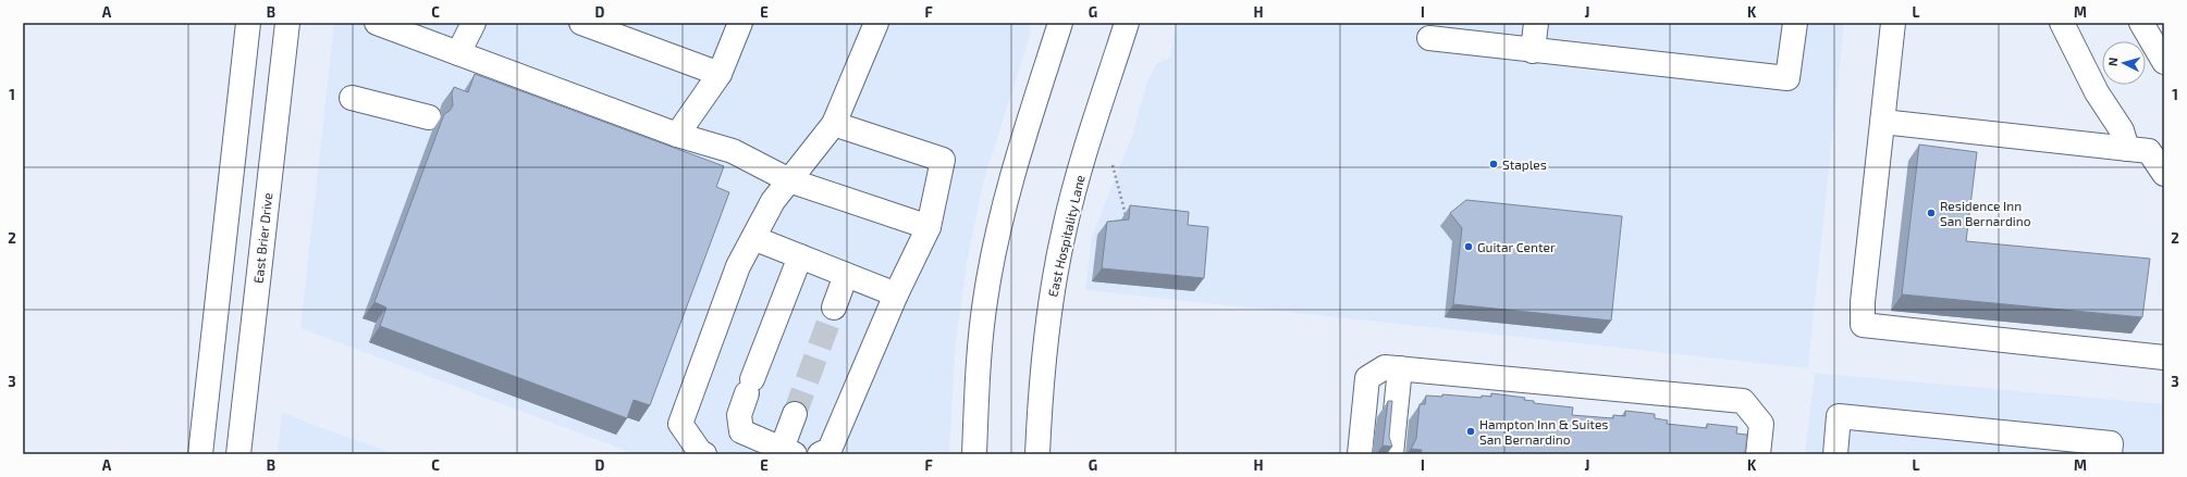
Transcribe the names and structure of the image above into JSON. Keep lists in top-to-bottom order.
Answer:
{
  "streets": {
    "street": ["East Hospitality Lane", "East Brier Drive"]
  },
  "places": [
    "Staples",
    "Residence Inn San Bernardino",
    "Guitar Center",
    "Hampton Inn & Suites San Bernardino"
  ],
  "north": "left",
  "grid": {
    "columns": [
      "A",
      "B",
      "C",
      "D",
      "E",
      "F",
      "G",
      "H",
      "I",
      "J",
      "K",
      "L",
      "M"
    ],
    "rows": ["1", "2", "3"]
  }
}
